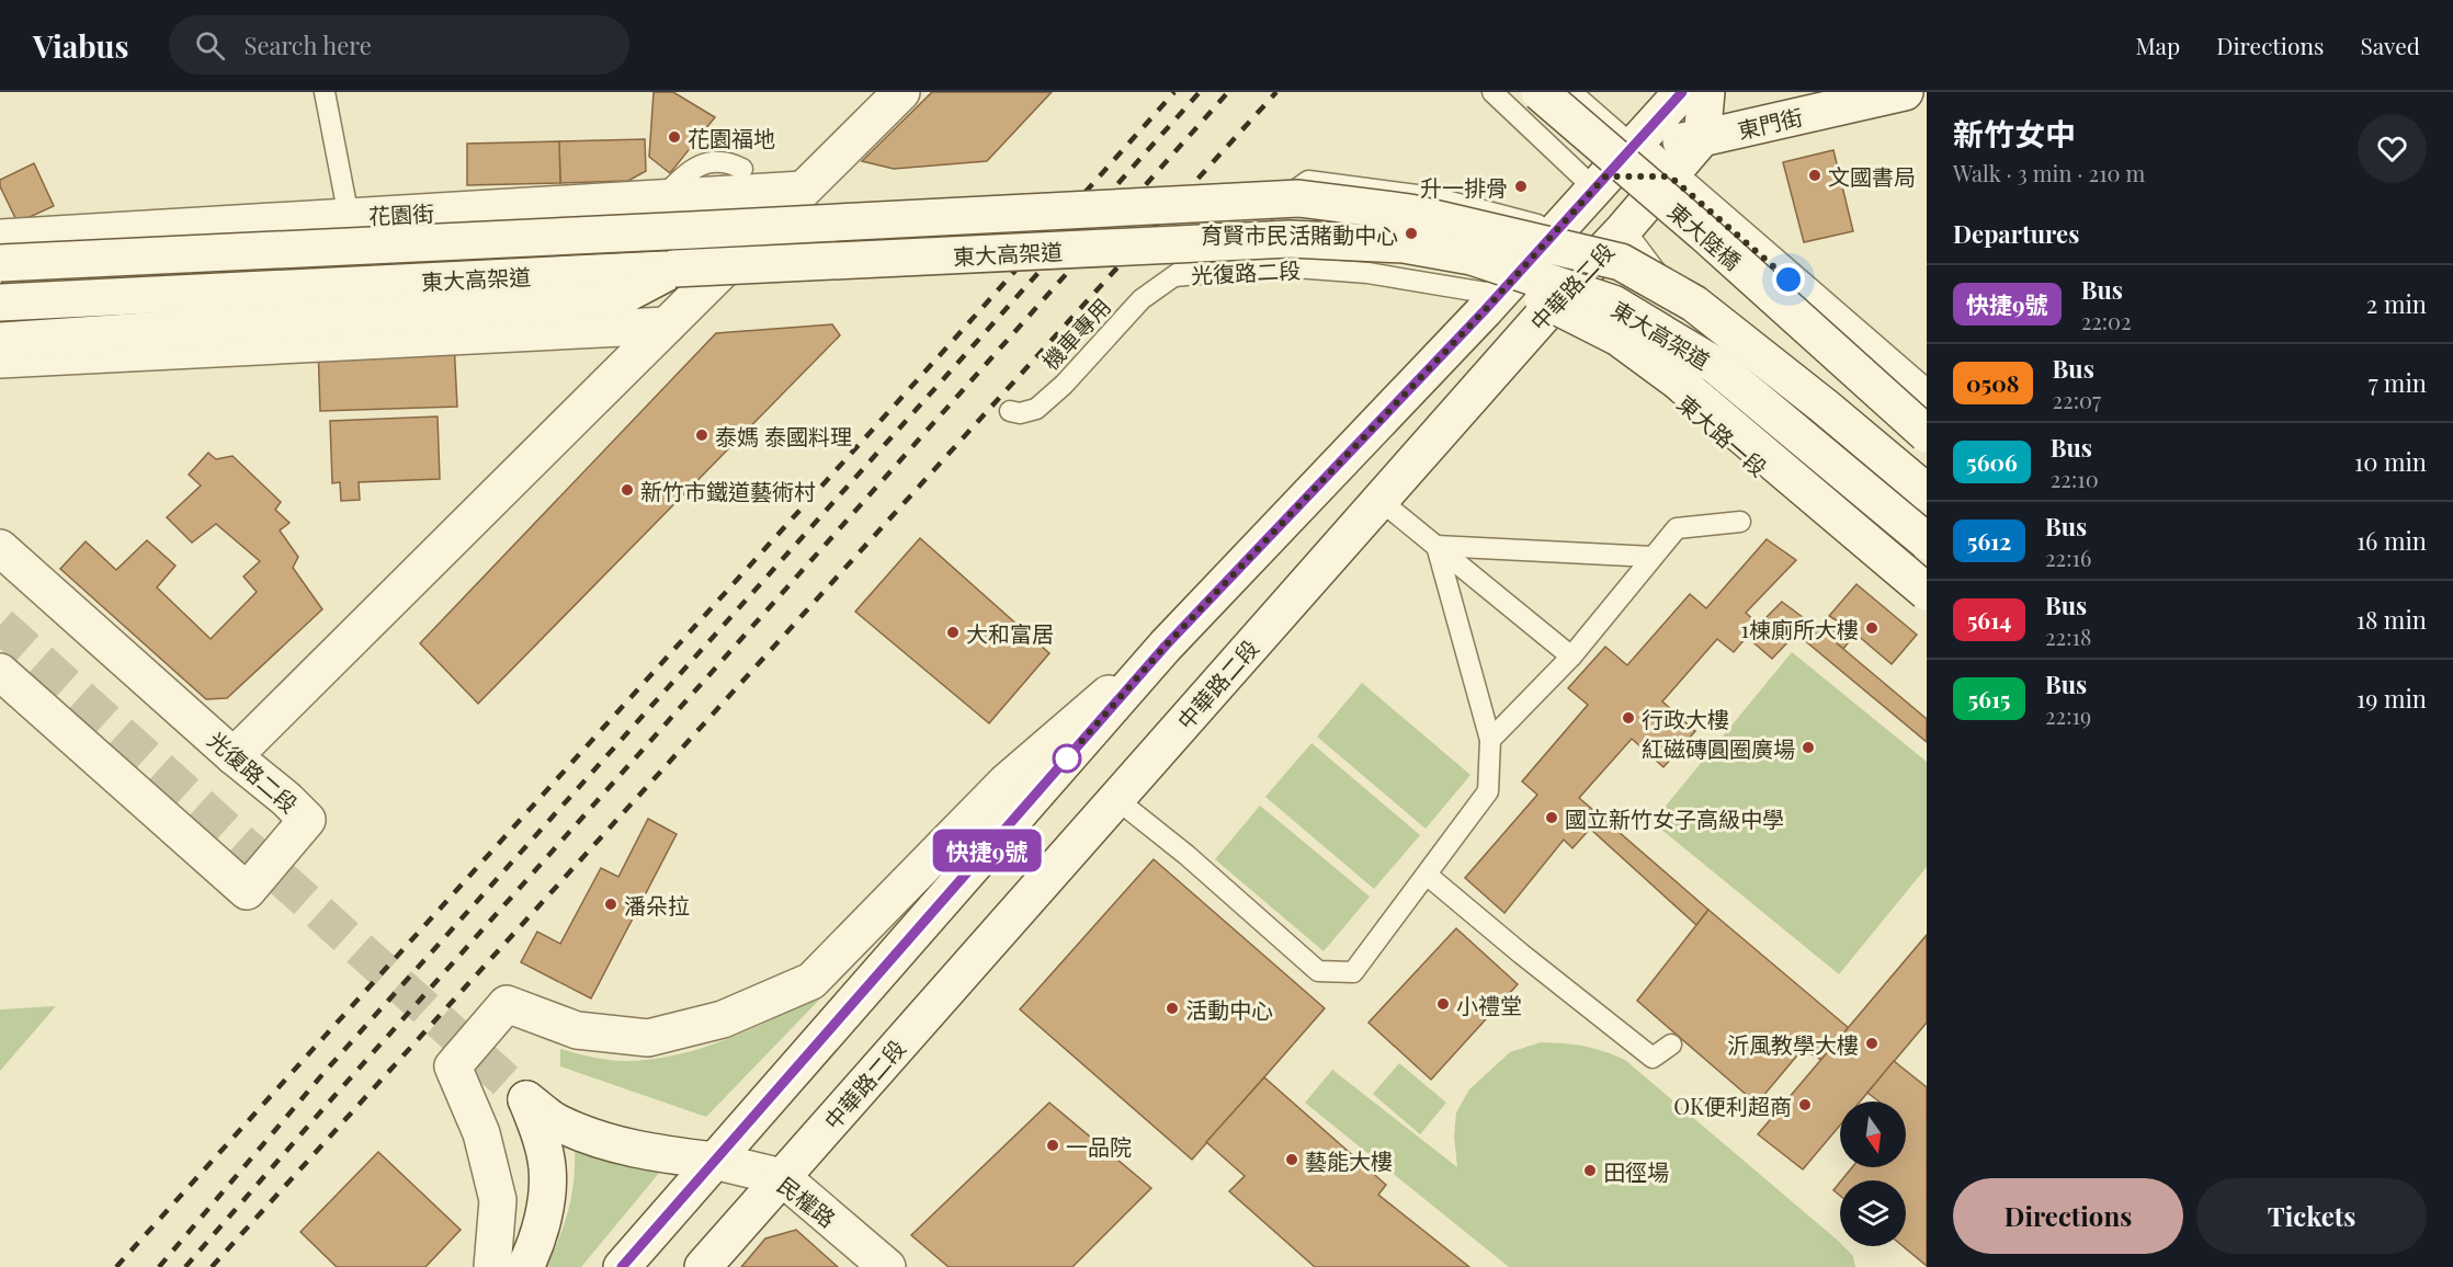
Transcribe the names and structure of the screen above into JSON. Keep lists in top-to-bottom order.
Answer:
{
  "streets": {
    "street": [
      "東門街",
      "花園街",
      "東大陸橋",
      "東大高架道",
      "光復路二段",
      "中華路二段",
      "東大路一段",
      "民權路"
    ],
    "lane": ["機車專用"]
  },
  "crossings": [
    ["東門街", "中華路二段"],
    ["光復路二段", "機車專用"],
    ["光復路二段", "東大路一段"],
    ["中華路二段", "東大路一段"],
    ["中華路二段", "民權路"]
  ],
  "places": [
    "花園福地",
    "文國書局",
    "升一排骨",
    "育賢市民活賭動中心",
    "泰媽 泰國料理",
    "新竹市鐵道藝術村",
    "1棟廁所大樓",
    "大和富居",
    "行政大樓",
    "紅磁磚圓圈廣場",
    "國立新竹女子高級中學",
    "潘朵拉",
    "小禮堂",
    "活動中心",
    "沂風教學大樓",
    "OK便利超商",
    "一品院",
    "藝能大樓",
    "田徑場"
  ],
  "lines": ["bus line 快捷9號"],
  "north": "bottom",
  "page": {
    "header": "Viabus",
    "search": "Search here",
    "nav": ["Map", "Directions", "Saved"],
    "on_map": "快捷9號",
    "heading": [
      ["新竹女中", "Walk · 3 min · 210 m"],
      "Departures"
    ],
    "list": [
      {
        "mark": "快捷9號",
        "name": "Bus",
        "note": "22:02",
        "value": "2 min"
      },
      {
        "mark": "0508",
        "name": "Bus",
        "note": "22:07",
        "value": "7 min"
      },
      {
        "mark": "5606",
        "name": "Bus",
        "note": "22:10",
        "value": "10 min"
      },
      {
        "mark": "5612",
        "name": "Bus",
        "note": "22:16",
        "value": "16 min"
      },
      {
        "mark": "5614",
        "name": "Bus",
        "note": "22:18",
        "value": "18 min"
      },
      {
        "mark": "5615",
        "name": "Bus",
        "note": "22:19",
        "value": "19 min"
      }
    ],
    "buttons": ["Directions", "Tickets"]
  }
}
